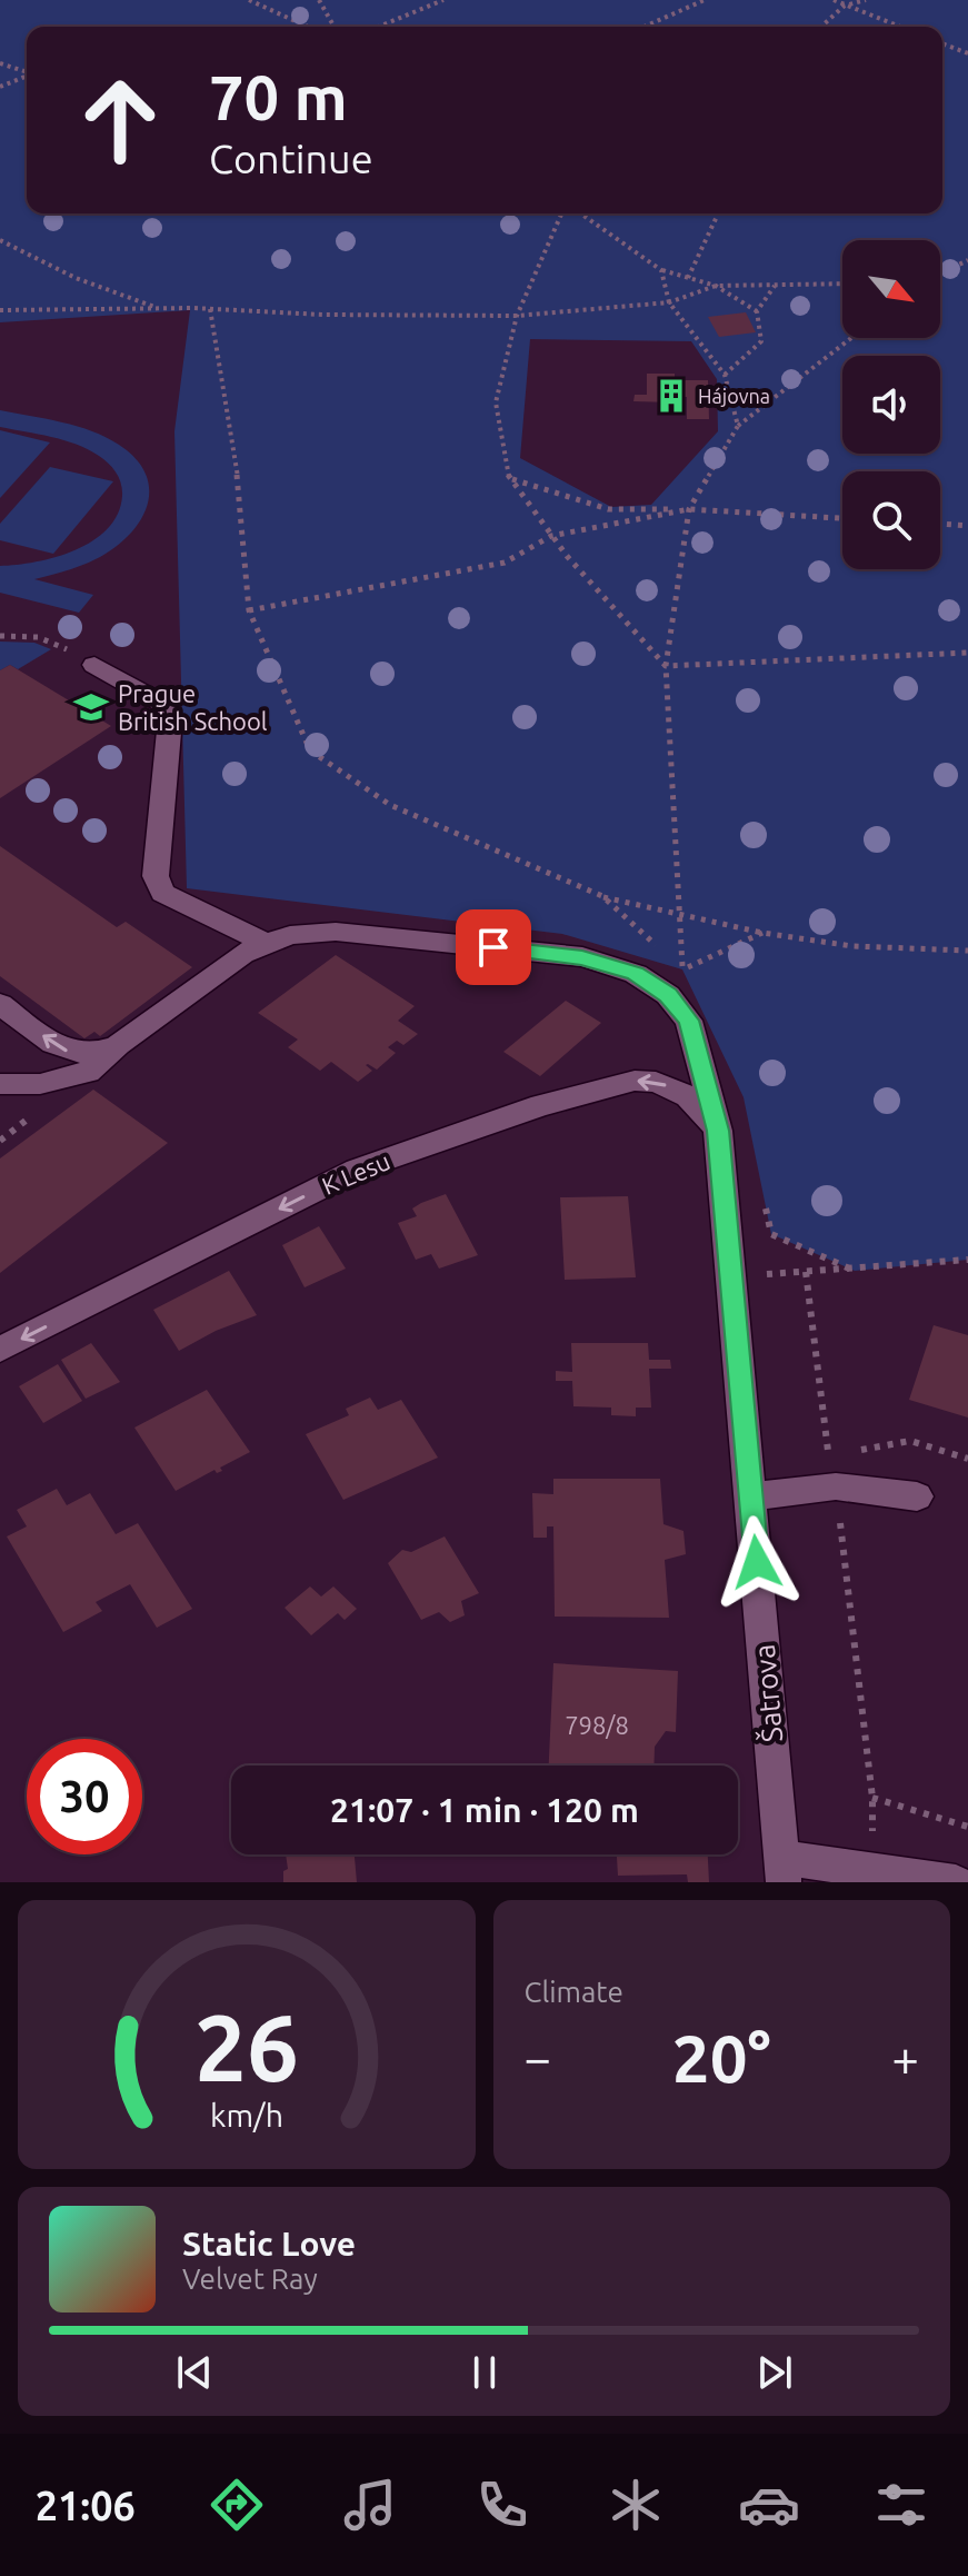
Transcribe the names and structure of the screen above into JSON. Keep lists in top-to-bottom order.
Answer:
{
  "streets": {
    "street": ["K Lesu", "Šatrova"]
  },
  "crossings": [
    ["K Lesu", "Šatrova"]
  ],
  "one_way": ["K Lesu"],
  "places": {
    "building": ["Hájovna"],
    "school or university": ["Prague British School"]
  },
  "house_numbers": ["798/8"],
  "north": "bottom right",
  "page": {
    "turn": ["70 m", "Continue"],
    "limit": "30",
    "trip": "21:07 · 1 min · 120 m",
    "tile": "Climate",
    "heat": ["−", "20°", "+"],
    "song": ["Static Love", "Velvet Ray"],
    "tabs": "21:06",
    "gauge": ["26", "km/h"]
  }
}
